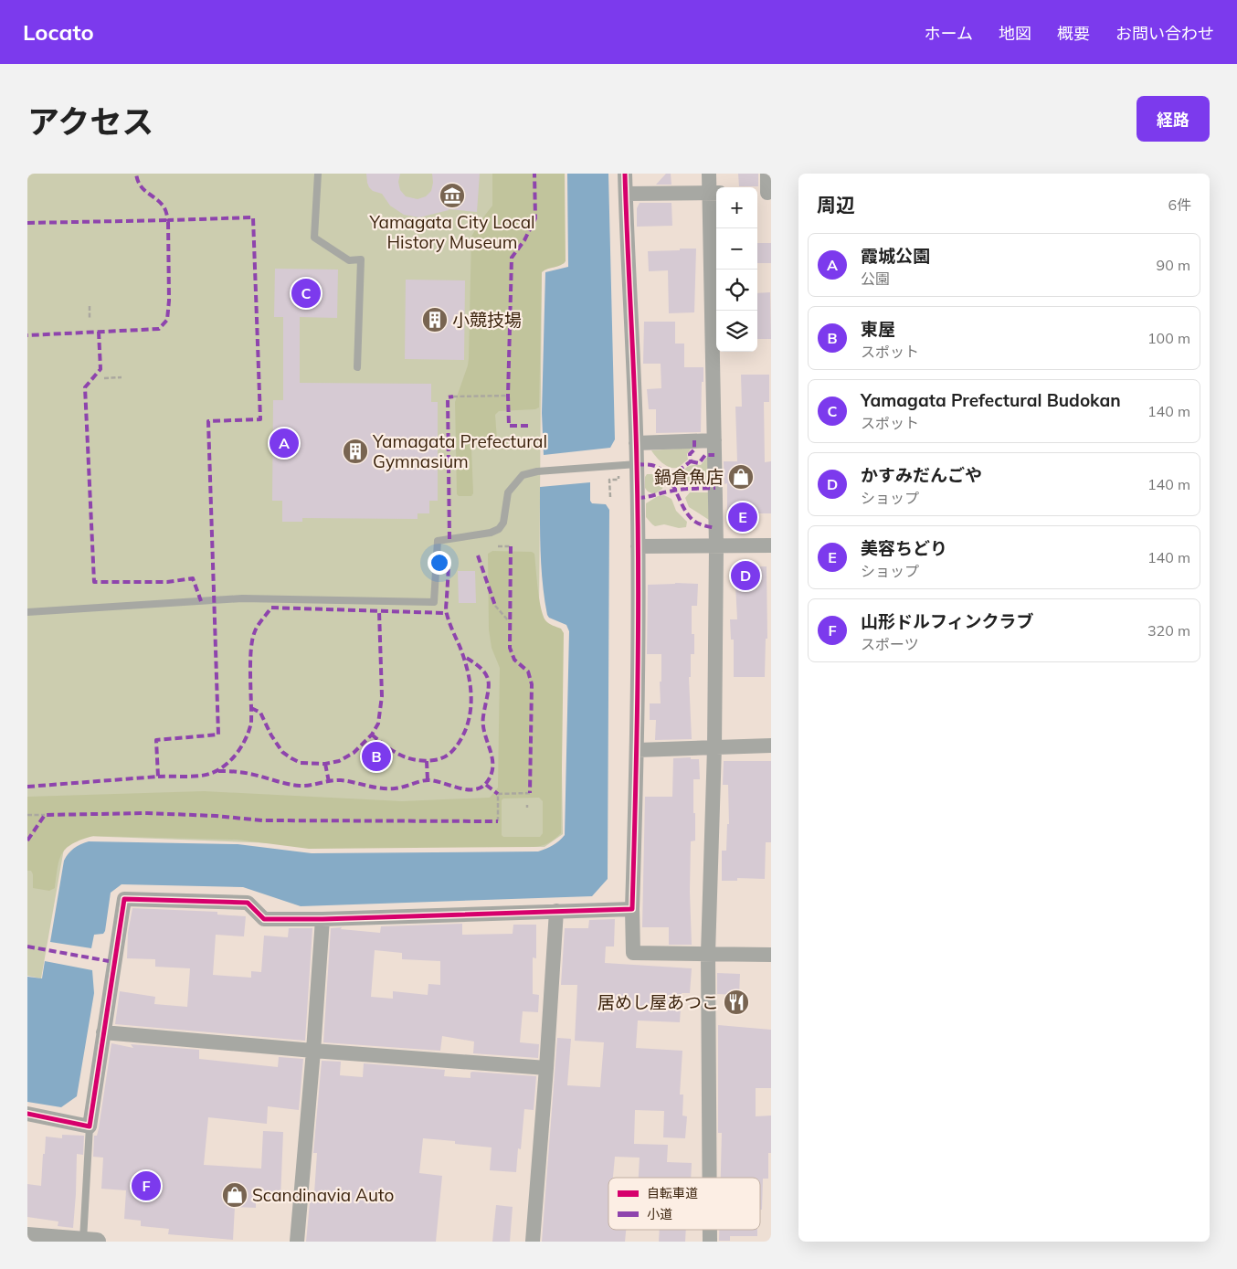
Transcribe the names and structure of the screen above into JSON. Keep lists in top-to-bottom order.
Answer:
{
  "places": {
    "museum": ["Yamagata City Local History Museum"],
    "building": ["小競技場", "Yamagata Prefectural Gymnasium"],
    "shop": ["鍋倉魚店", "Scandinavia Auto"],
    "restaurant": ["居めし屋あつこ"]
  },
  "legend": ["自転車道", "小道"],
  "page": {
    "header": "Locato",
    "nav": [
      "ホーム",
      "地図",
      "概要",
      "お問い合わせ"
    ],
    "title": "アクセス",
    "buttons": "経路",
    "heading": ["周辺", "6件"],
    "map_buttons": ["+", "−"],
    "list": [
      {
        "mark": "A",
        "name": "霞城公園",
        "note": "公園",
        "value": "90 m"
      },
      {
        "mark": "B",
        "name": "東屋",
        "note": "スポット",
        "value": "100 m"
      },
      {
        "mark": "C",
        "name": "Yamagata Prefectural Budokan",
        "note": "スポット",
        "value": "140 m"
      },
      {
        "mark": "D",
        "name": "かすみだんごや",
        "note": "ショップ",
        "value": "140 m"
      },
      {
        "mark": "E",
        "name": "美容ちどり",
        "note": "ショップ",
        "value": "140 m"
      },
      {
        "mark": "F",
        "name": "山形ドルフィンクラブ",
        "note": "スポーツ",
        "value": "320 m"
      }
    ],
    "pins": [
      "C",
      "A",
      "E",
      "D",
      "B",
      "F"
    ]
  }
}
